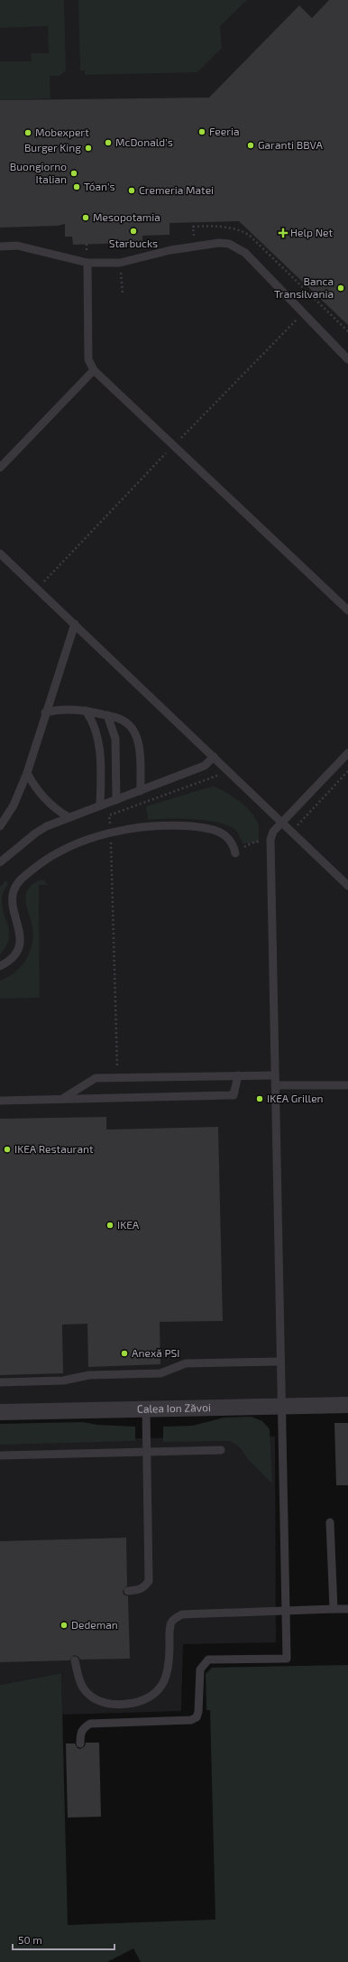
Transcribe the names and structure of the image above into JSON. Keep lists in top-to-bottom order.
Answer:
{
  "streets": {
    "street": ["Calea Ion Zăvoi"]
  },
  "places": {
    "other": [
      "Feeria",
      "Mobexpert",
      "McDonald's",
      "Garanti BBVA",
      "Burger King",
      "Buongiorno Italian",
      "Tóan's",
      "Cremeria Matei",
      "Mesopotamia",
      "Starbucks",
      "Banca Transilvania",
      "IKEA Grillen",
      "IKEA Restaurant",
      "IKEA",
      "Anexă PSI",
      "Dedeman"
    ],
    "health": ["Help Net"]
  },
  "scale_bar": "50 m"
}
